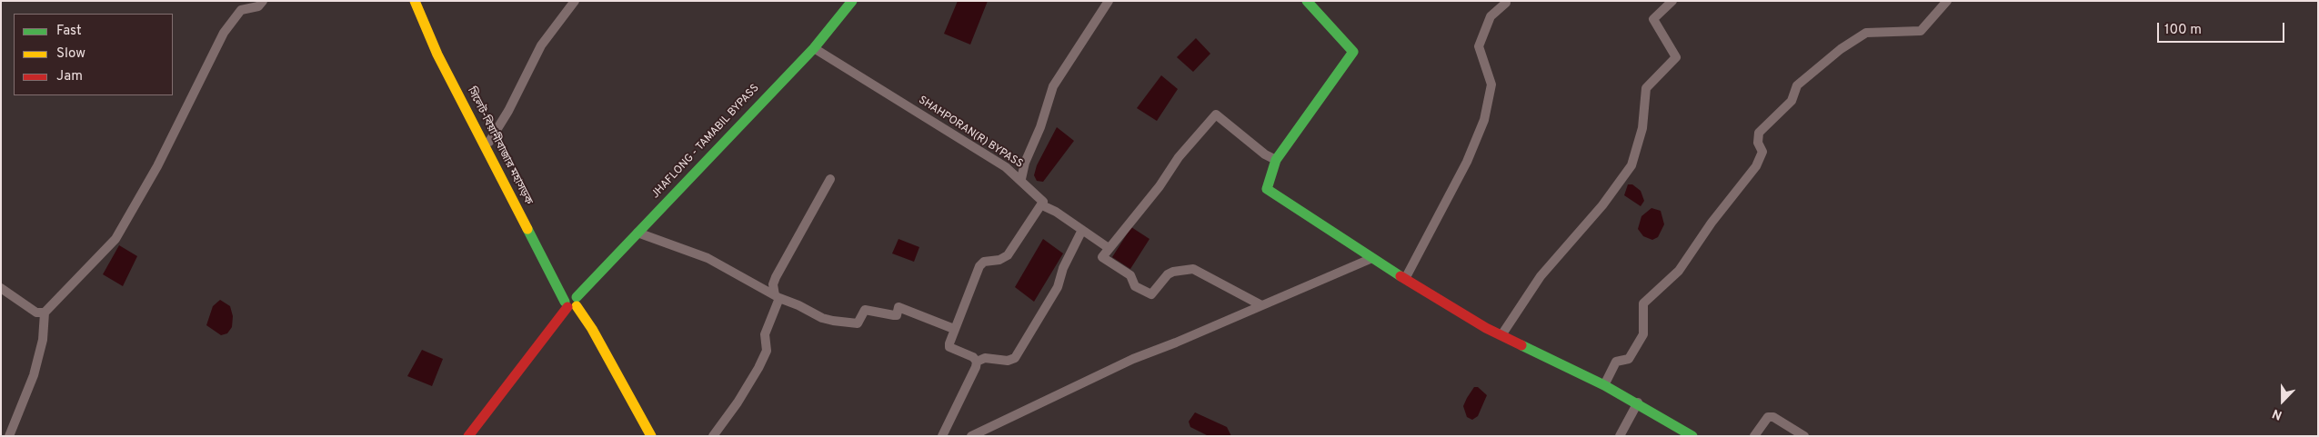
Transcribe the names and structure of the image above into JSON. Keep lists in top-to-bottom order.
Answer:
{
  "streets": {
    "main road": ["JHAFLONG - TAMABIL BYPASS", "সিলেট-বিয়ানীবাজার মহাসড়ক"],
    "street": ["SHAHPORAN(R) BYPASS"]
  },
  "crossings": [
    ["SHAHPORAN(R) BYPASS", "JHAFLONG - TAMABIL BYPASS"],
    ["JHAFLONG - TAMABIL BYPASS", "সিলেট-বিয়ানীবাজার মহাসড়ক"]
  ],
  "legend": ["Fast", "Slow", "Jam"],
  "scale_bar": "100 m",
  "north": "bottom"
}
